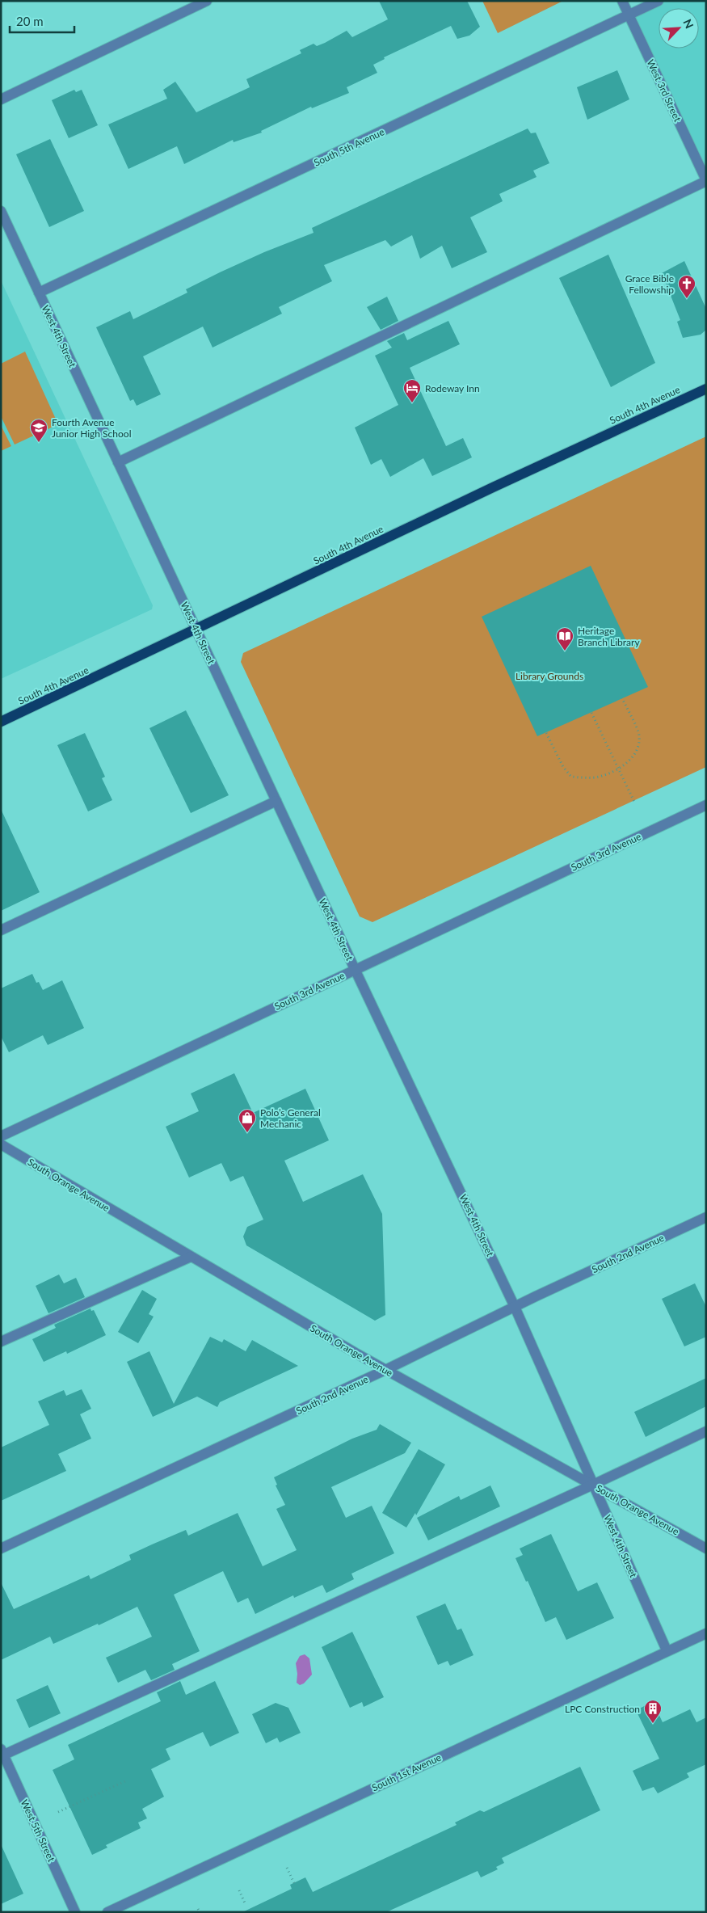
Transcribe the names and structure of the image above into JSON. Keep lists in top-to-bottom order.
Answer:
{
  "streets": {
    "main road": ["South 4th Avenue"],
    "street": [
      "West 3rd Street",
      "South 5th Avenue",
      "West 4th Street",
      "South 3rd Avenue",
      "South Orange Avenue",
      "South 2nd Avenue",
      "South 1st Avenue",
      "West 5th Street"
    ]
  },
  "crossings": [
    ["West 3rd Street", "South 5th Avenue"],
    ["South 5th Avenue", "West 4th Street"],
    ["West 4th Street", "South 4th Avenue"],
    ["West 4th Street", "South 3rd Avenue"],
    ["West 4th Street", "South Orange Avenue"],
    ["West 4th Street", "South 2nd Avenue"],
    ["West 4th Street", "South 1st Avenue"],
    ["South Orange Avenue", "South 2nd Avenue"]
  ],
  "parks": ["Library Grounds"],
  "places": {
    "church": ["Grace Bible Fellowship"],
    "hotel": ["Rodeway Inn"],
    "school or university": ["Fourth Avenue Junior High School"],
    "library": ["Heritage Branch Library"],
    "shop": ["Polo’s General Mechanic"],
    "building": ["LPC Construction"]
  },
  "scale_bar": "20 m",
  "north": "top right"
}
